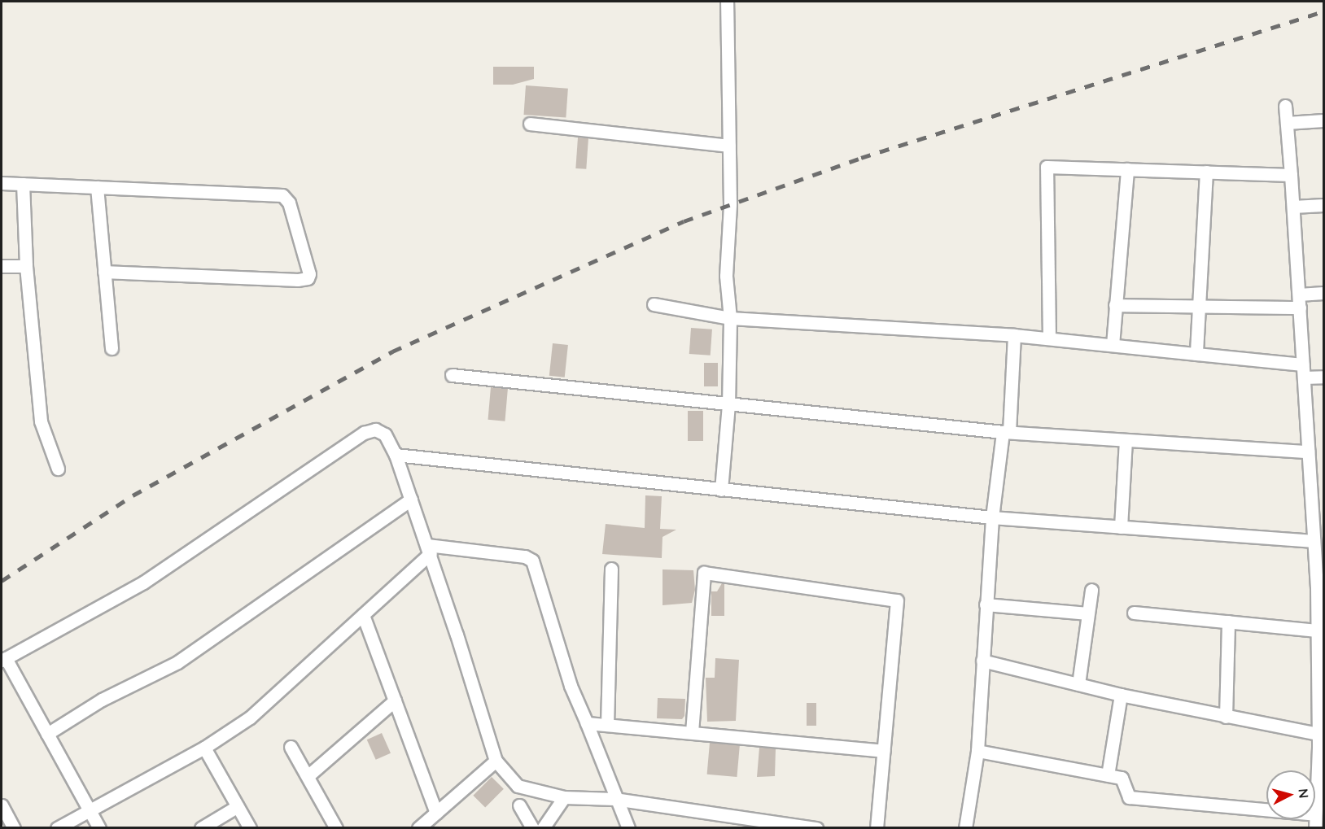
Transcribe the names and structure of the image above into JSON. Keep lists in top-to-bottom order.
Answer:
{
  "north": "right"
}
